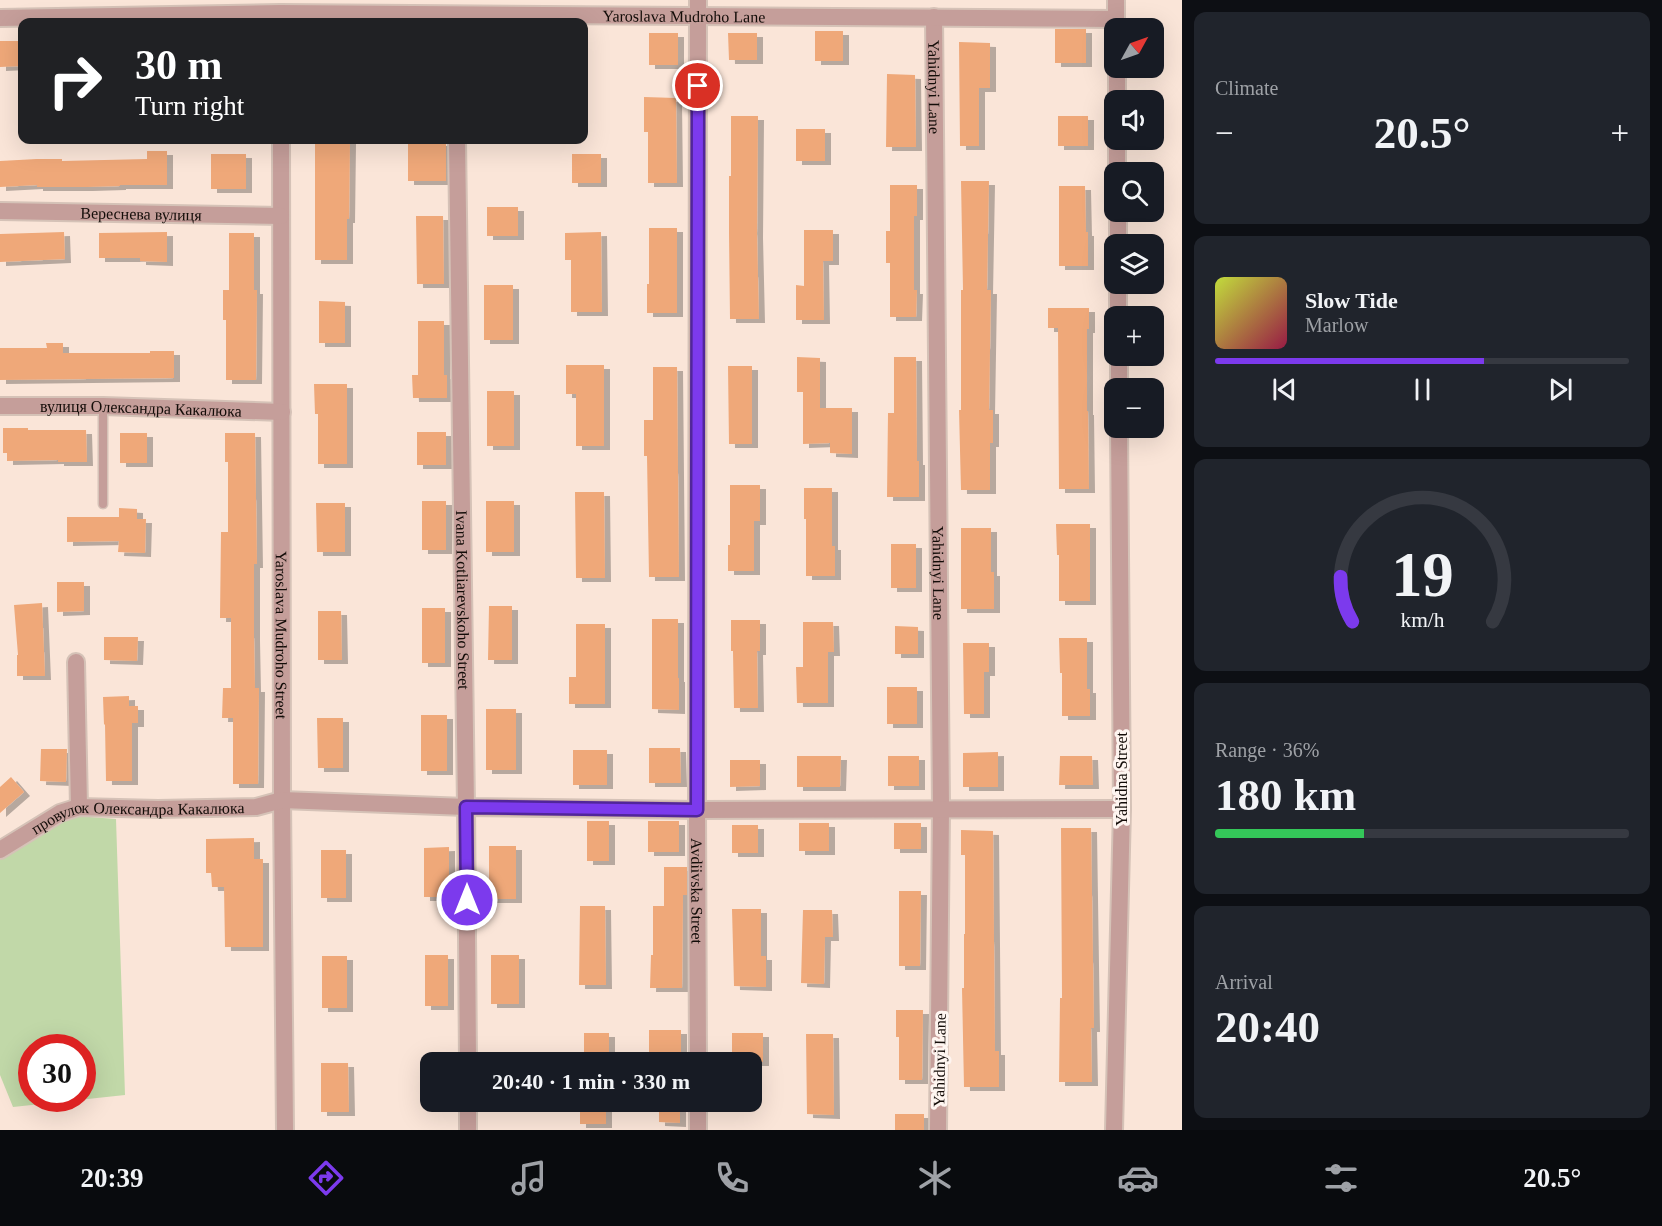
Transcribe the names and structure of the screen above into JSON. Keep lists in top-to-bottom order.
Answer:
{
  "streets": {
    "street": [
      "Yaroslava Mudroho Lane",
      "Yahidnyi Lane",
      "Вереснева вулиця",
      "вулиця Олександра Какалюка",
      "Ivana Kotliarevskoho Street",
      "Yaroslava Mudroho Street",
      "Yahidna Street",
      "провулок Олександра Какалюка",
      "Avdiivska Street"
    ]
  },
  "crossings": [
    ["Yaroslava Mudroho Lane", "Yahidnyi Lane"],
    ["Yaroslava Mudroho Lane", "Avdiivska Street"],
    ["Yahidnyi Lane", "провулок Олександра Какалюка"],
    ["Вереснева вулиця", "Yaroslava Mudroho Street"],
    ["вулиця Олександра Какалюка", "Yaroslava Mudroho Street"],
    ["Ivana Kotliarevskoho Street", "провулок Олександра Какалюка"],
    ["Yaroslava Mudroho Street", "провулок Олександра Какалюка"],
    ["Yahidna Street", "провулок Олександра Какалюка"],
    ["провулок Олександра Какалюка", "Avdiivska Street"]
  ],
  "north": "top right",
  "page": {
    "tile": [
      "Climate",
      ["Range · 36%", "180 km"],
      ["Arrival", "20:40"]
    ],
    "map_buttons": ["+", "−"],
    "turn": ["30 m", "Turn right"],
    "heat": ["−", "20.5°", "+"],
    "song": ["Slow Tide", "Marlow"],
    "limit": "30",
    "trip": "20:40 · 1 min · 330 m",
    "tabs": ["20:39", "20.5°"],
    "gauge": ["19", "km/h"]
  }
}
